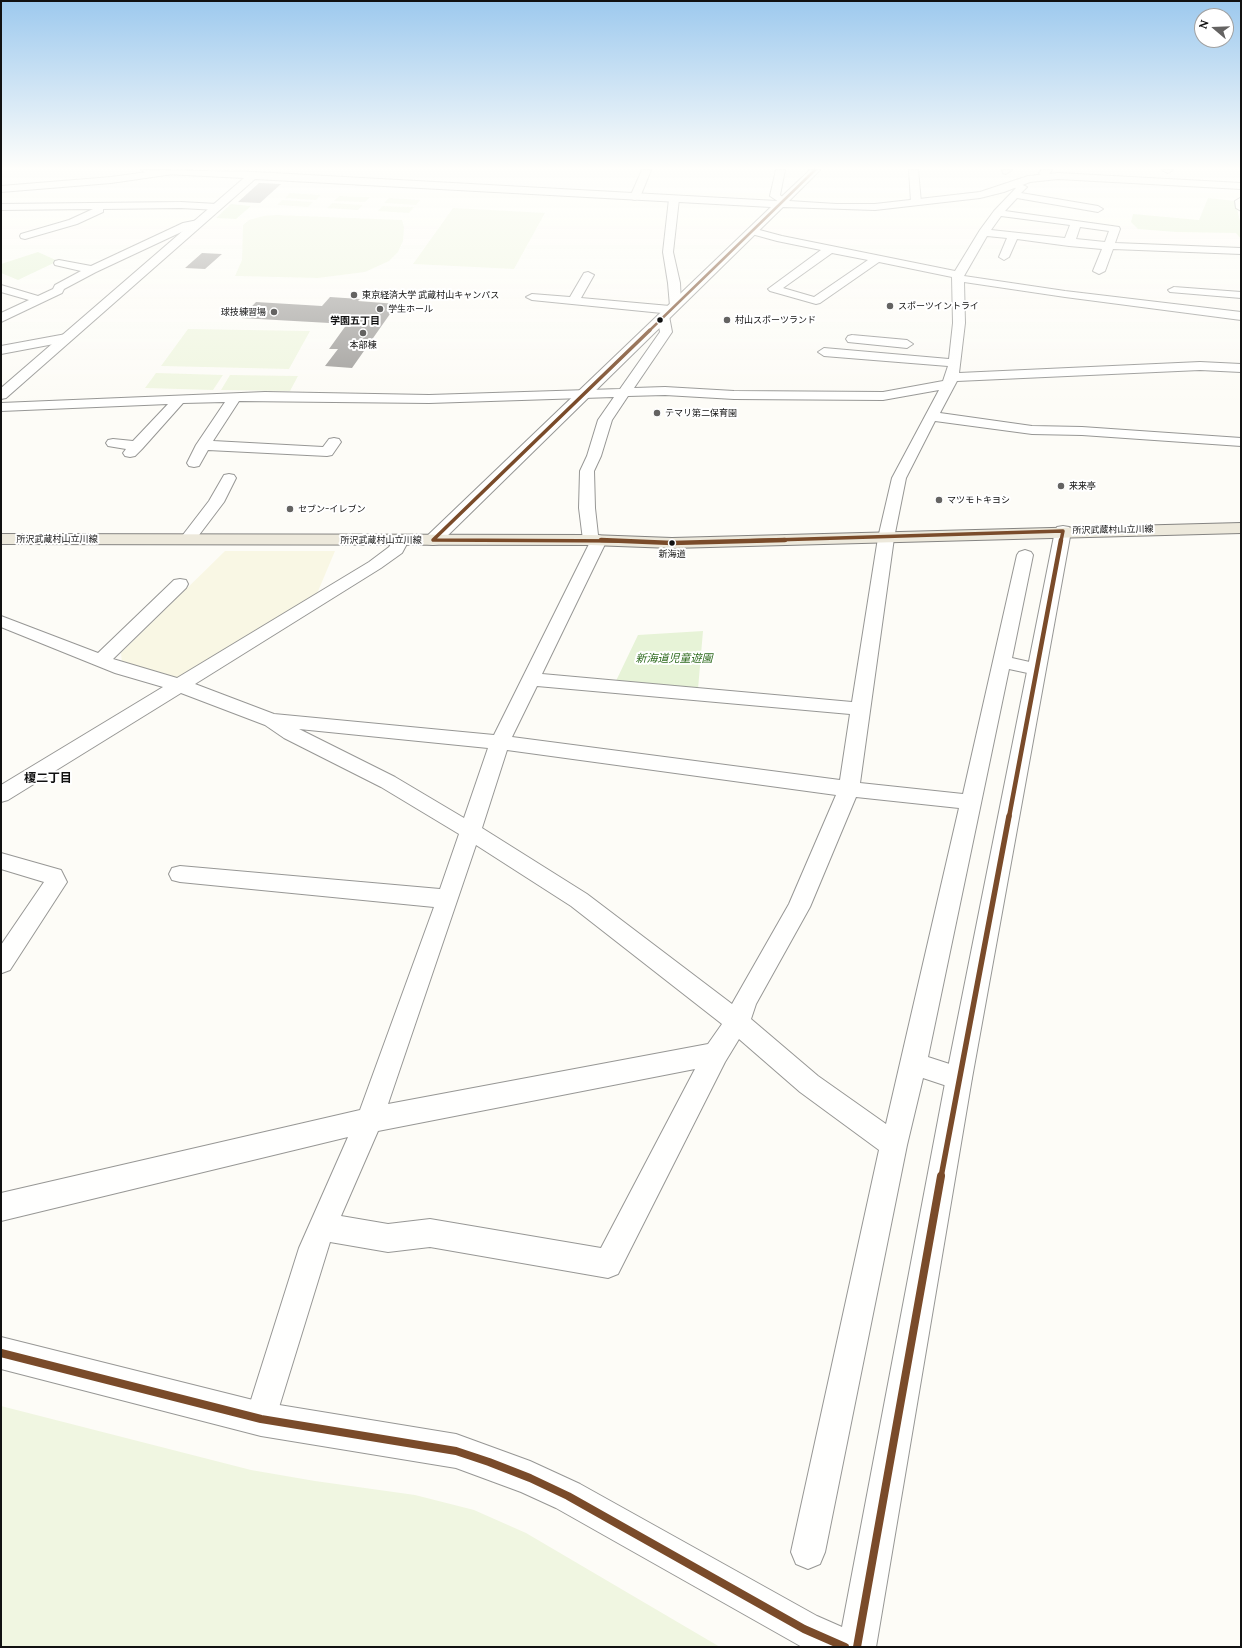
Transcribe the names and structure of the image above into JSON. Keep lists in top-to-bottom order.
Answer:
{
  "streets": {
    "main road": ["所沢武蔵村山立川線"]
  },
  "districts": ["学園五丁目", "榎二丁目"],
  "parks": ["新海道児童遊園"],
  "places": [
    "東京経済大学 武蔵村山キャンパス",
    "スポーツイントライ",
    "学生ホール",
    "球技練習場",
    "村山スポーツランド",
    "本部棟",
    "テマリ第二保育園",
    "来来亭",
    "マツモトキヨシ",
    "セブン-イレブン",
    "新海道"
  ],
  "north": "left"
}
